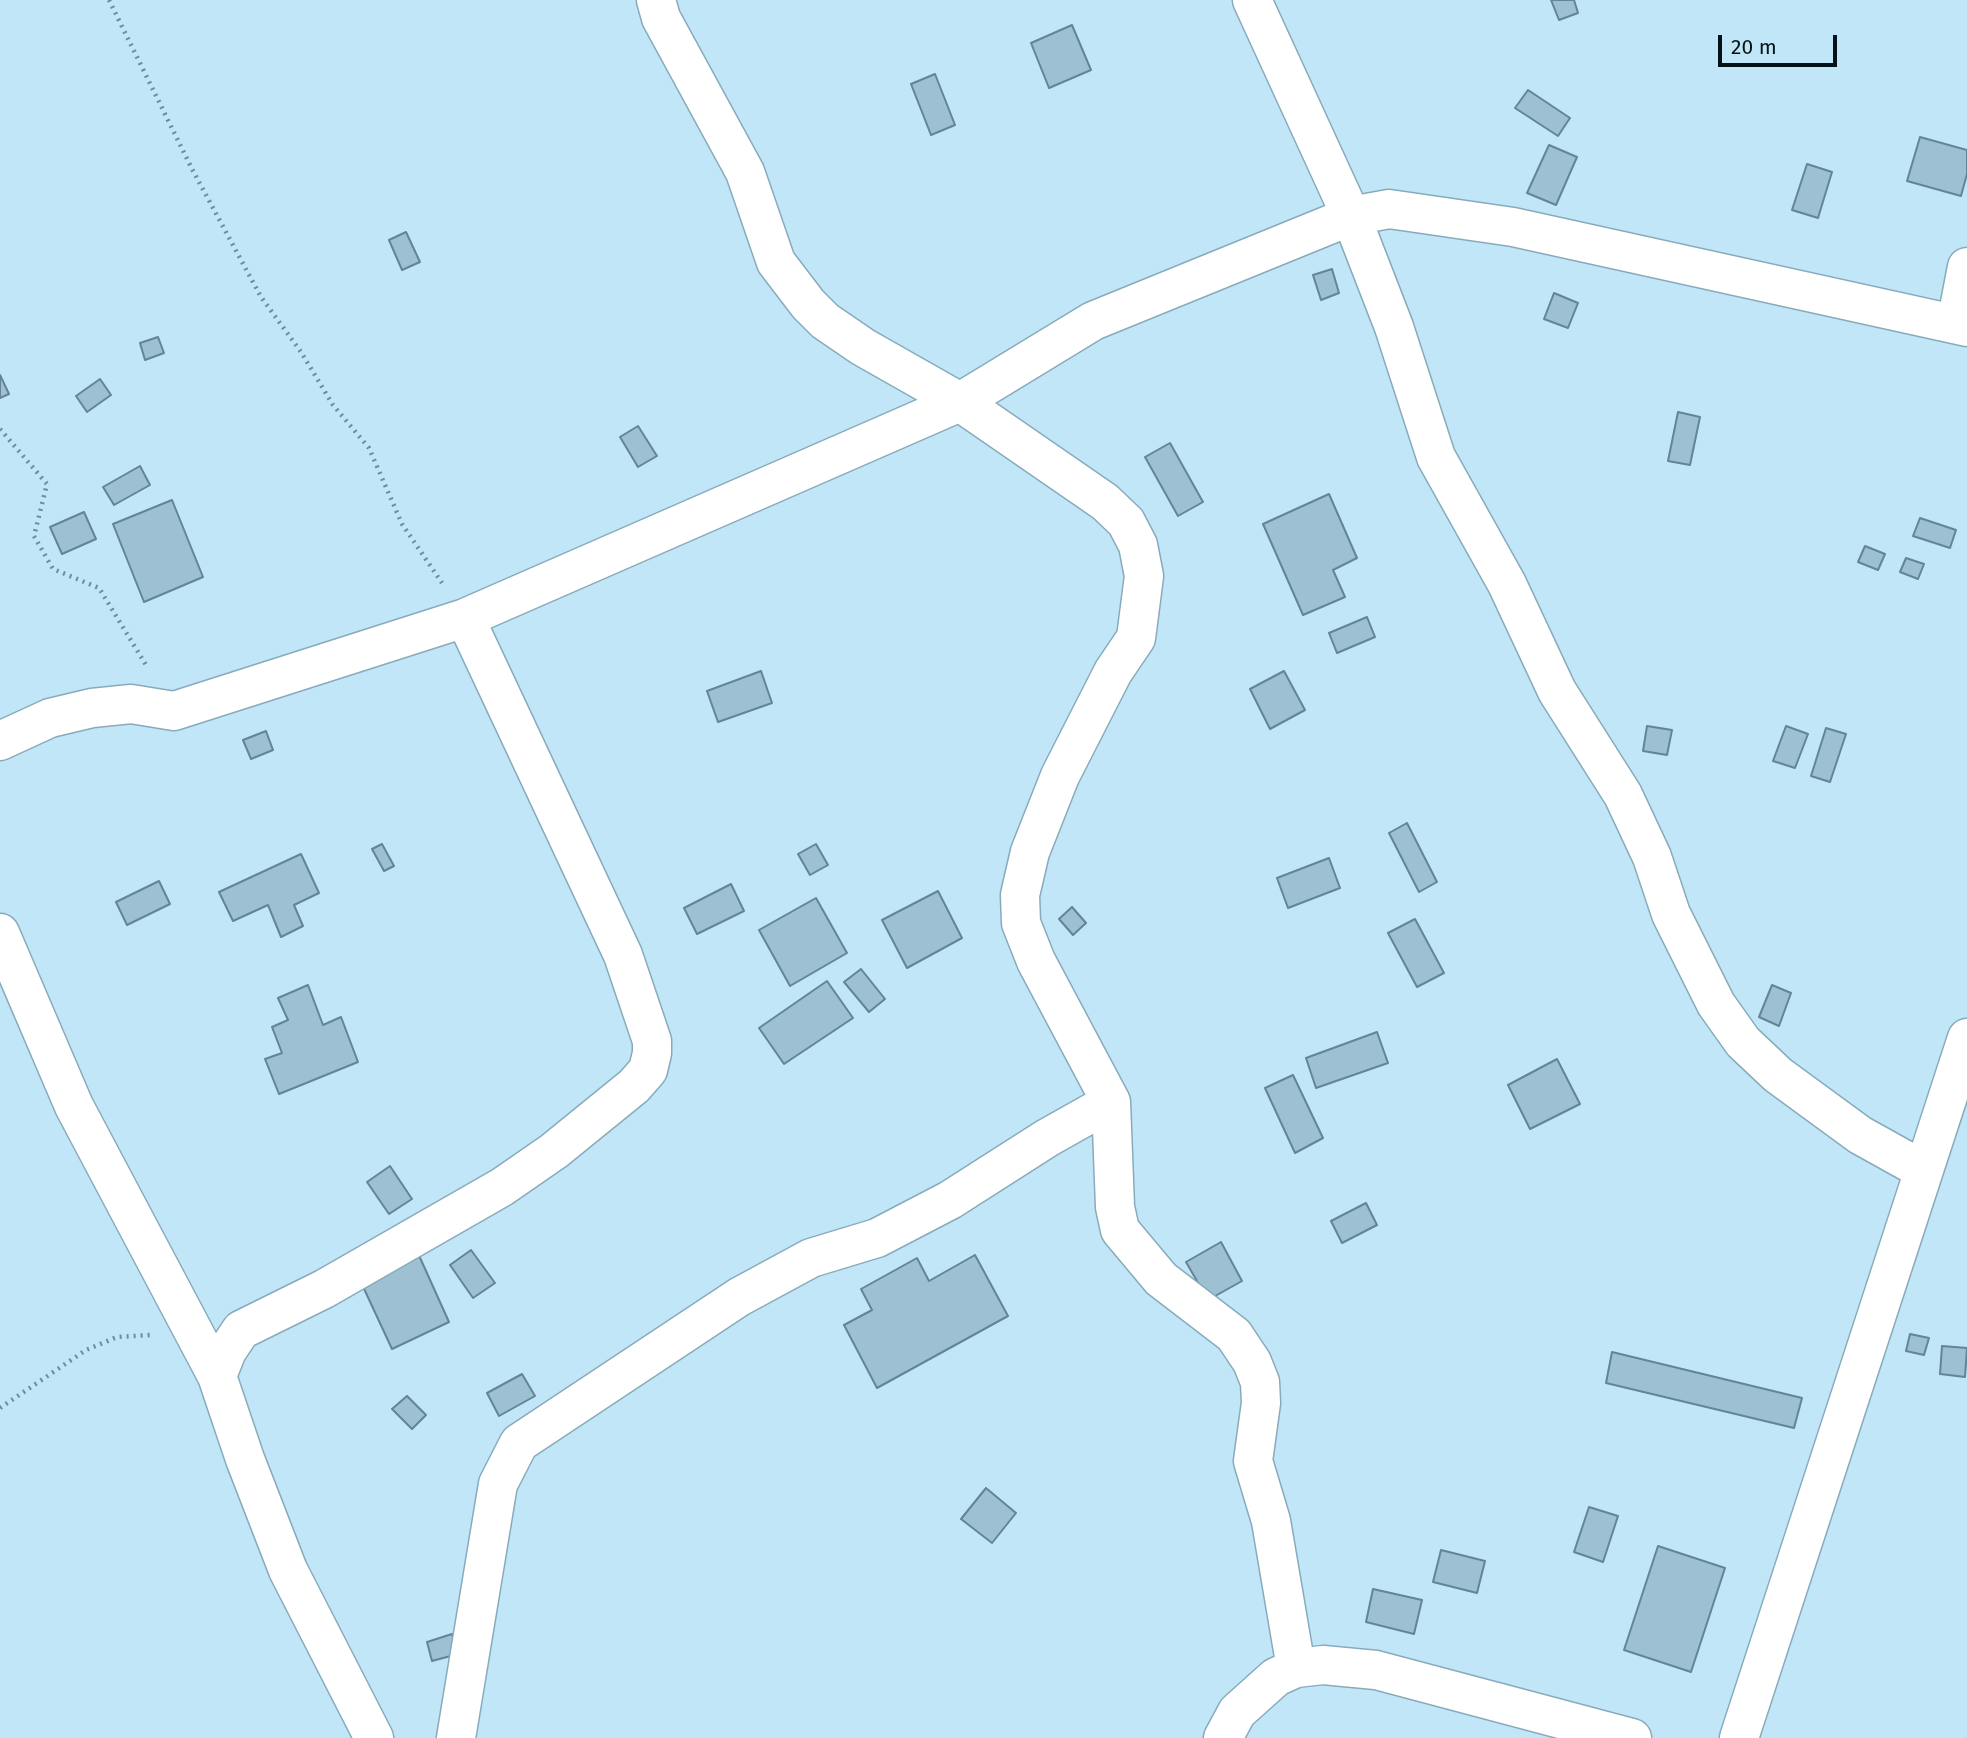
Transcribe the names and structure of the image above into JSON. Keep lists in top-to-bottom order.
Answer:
{
  "scale_bar": "20 m"
}
